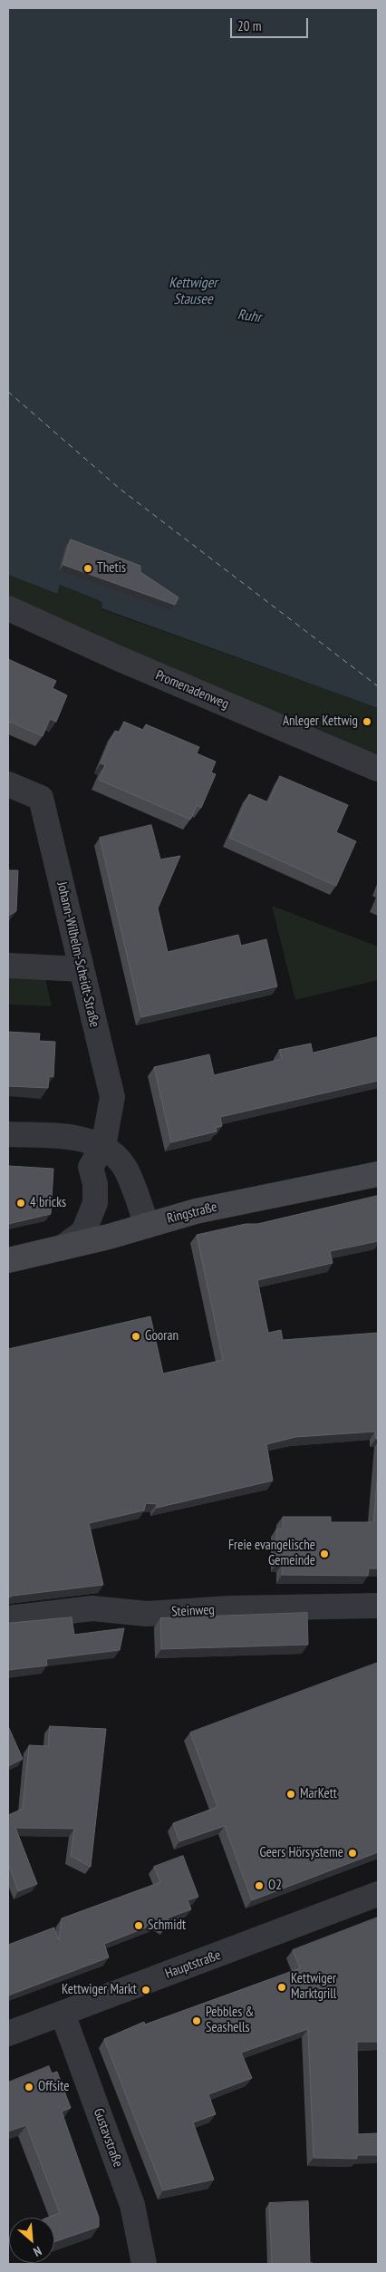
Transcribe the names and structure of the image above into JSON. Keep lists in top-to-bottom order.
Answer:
{
  "streets": {
    "main road": ["Ringstraße"],
    "street": [
      "Promenadenweg",
      "Johann-Wilhelm-Scheidt-Straße",
      "Steinweg",
      "Hauptstraße",
      "Gustavstraße"
    ]
  },
  "crossings": [
    ["Johann-Wilhelm-Scheidt-Straße", "Ringstraße"],
    ["Hauptstraße", "Gustavstraße"]
  ],
  "water": ["Kettwiger Stausee", "Ruhr"],
  "places": [
    "Thetis",
    "Anleger Kettwig",
    "4 bricks",
    "Gooran",
    "Freie evangelische Gemeinde",
    "MarKett",
    "Geers Hörsysteme",
    "O2",
    "Schmidt",
    "Kettwiger Marktgrill",
    "Kettwiger Markt",
    "Pebbles & Seashells",
    "Offsite"
  ],
  "scale_bar": "20 m",
  "north": "bottom right"
}
